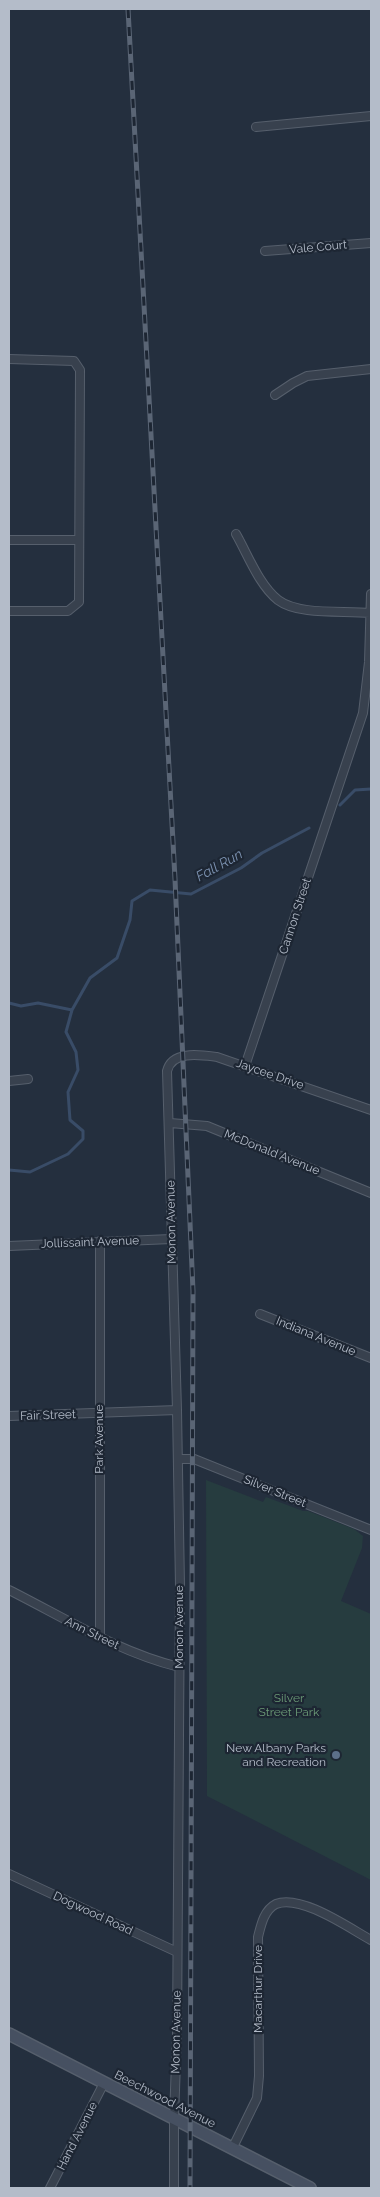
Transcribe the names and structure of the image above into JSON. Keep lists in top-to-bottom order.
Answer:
{
  "streets": {
    "main road": ["Beechwood Avenue"],
    "street": [
      "Vale Court",
      "Cannon Street",
      "Jaycee Drive",
      "McDonald Avenue",
      "Monon Avenue",
      "Jollissaint Avenue",
      "Indiana Avenue",
      "Fair Street",
      "Park Avenue",
      "Silver Street",
      "Ann Street",
      "Dogwood Road",
      "Macarthur Drive",
      "Hand Avenue"
    ]
  },
  "crossings": [
    ["Cannon Street", "Jaycee Drive"],
    ["Jaycee Drive", "Monon Avenue"],
    ["McDonald Avenue", "Monon Avenue"],
    ["Monon Avenue", "Jollissaint Avenue"],
    ["Monon Avenue", "Fair Street"],
    ["Monon Avenue", "Silver Street"],
    ["Monon Avenue", "Ann Street"],
    ["Monon Avenue", "Dogwood Road"],
    ["Monon Avenue", "Beechwood Avenue"],
    ["Jollissaint Avenue", "Park Avenue"],
    ["Fair Street", "Park Avenue"],
    ["Park Avenue", "Ann Street"],
    ["Macarthur Drive", "Beechwood Avenue"],
    ["Beechwood Avenue", "Hand Avenue"]
  ],
  "water": ["Fall Run"],
  "parks": ["Silver Street Park"],
  "places": ["New Albany Parks and Recreation"]
}
